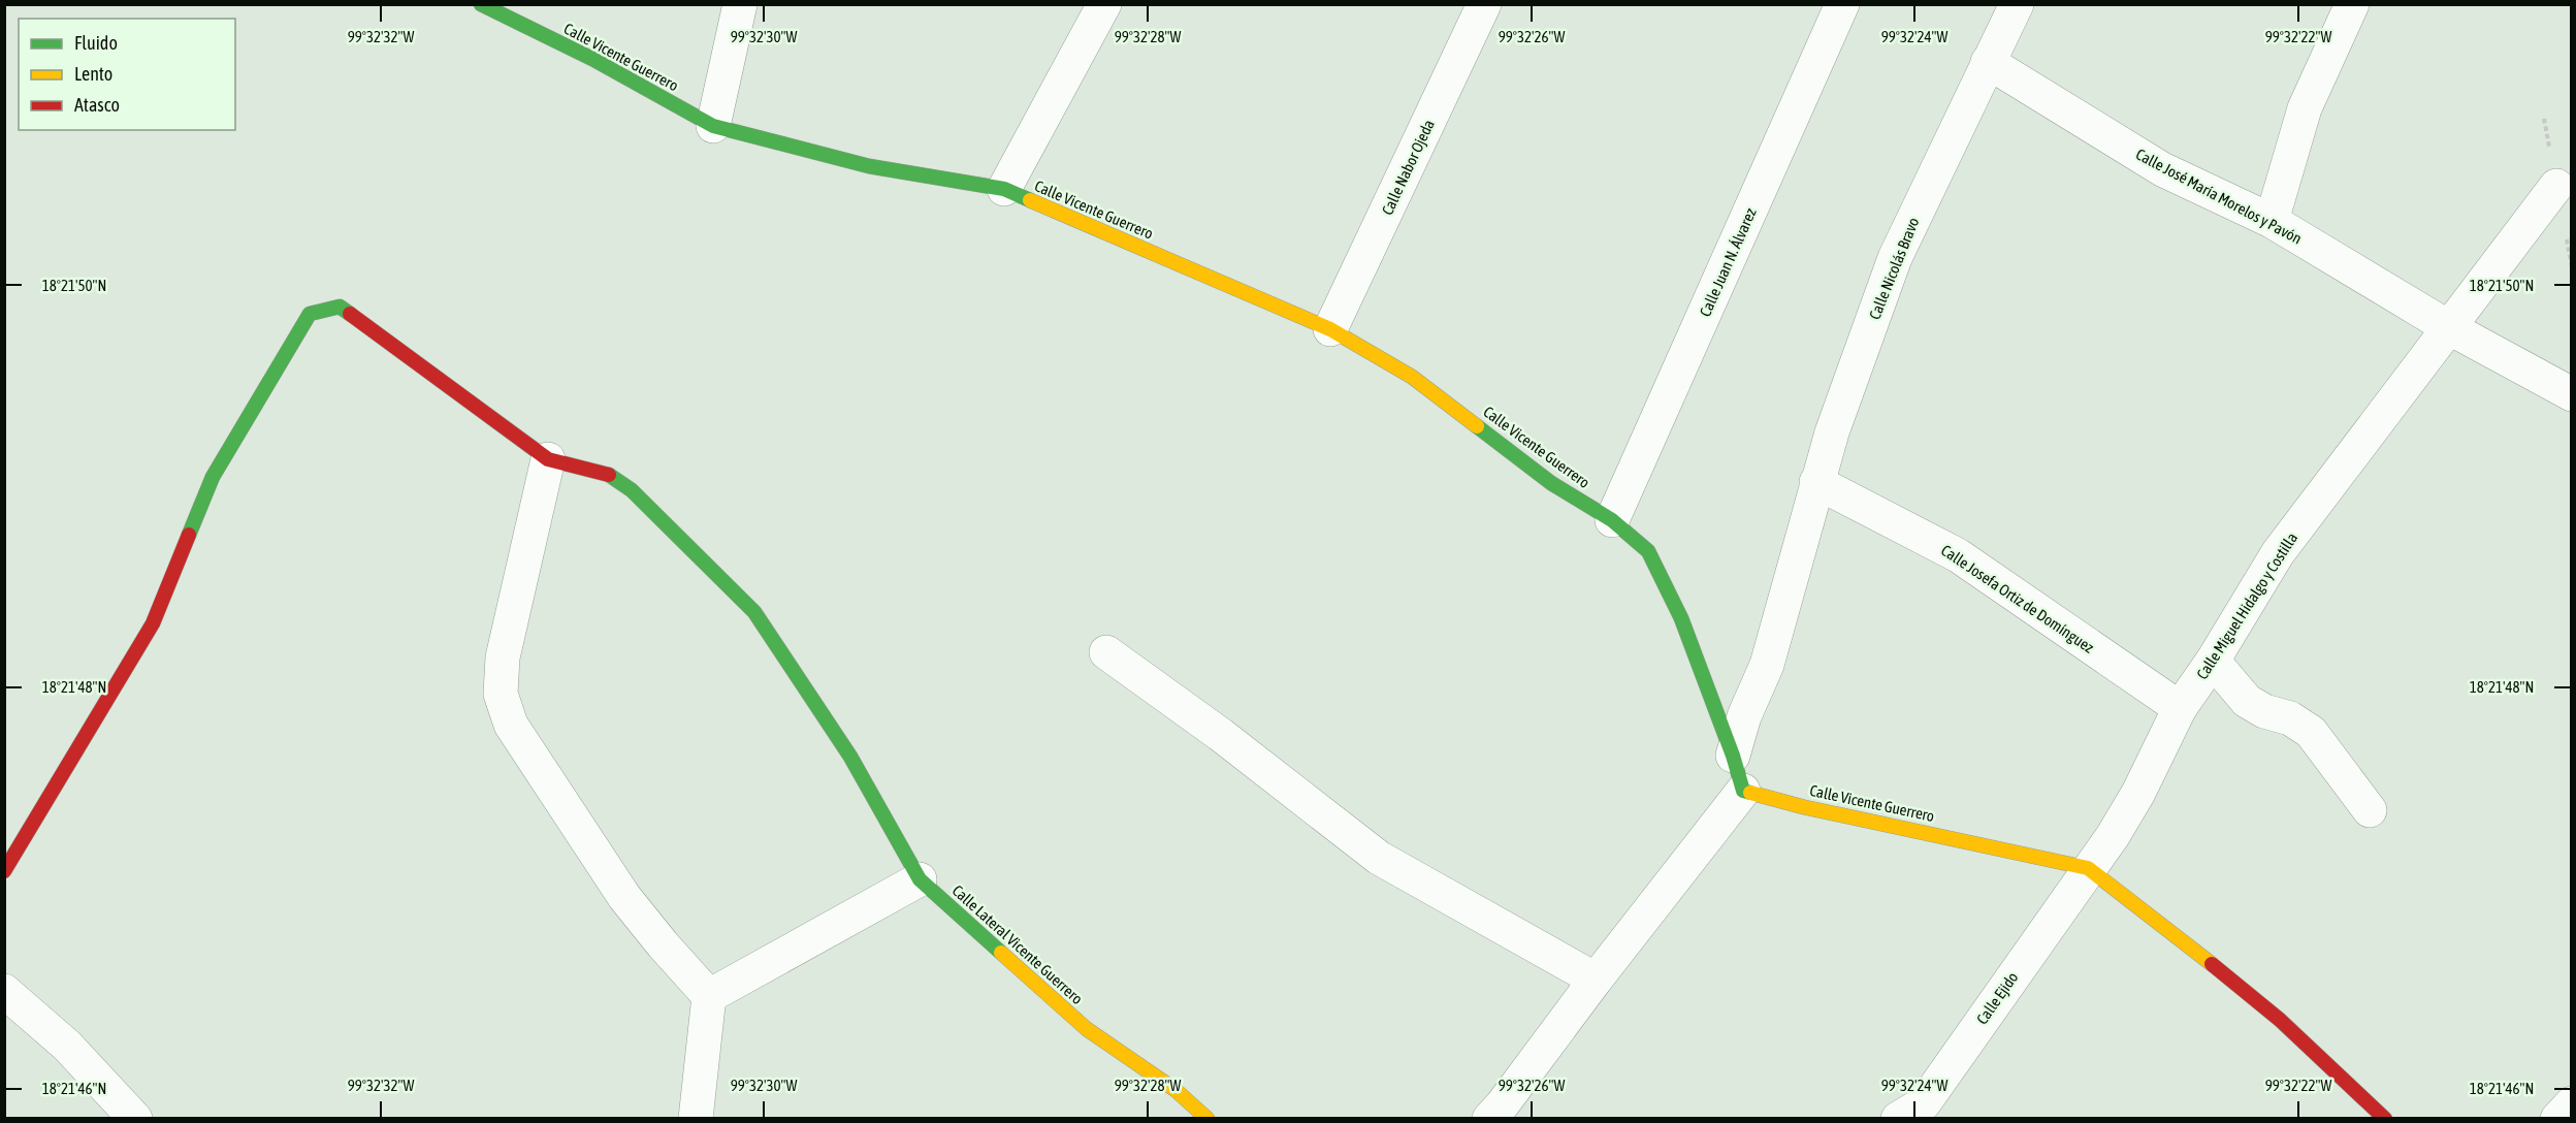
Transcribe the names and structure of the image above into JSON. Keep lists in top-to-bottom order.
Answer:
{
  "streets": {
    "street": [
      "Calle Vicente Guerrero",
      "Calle Nabor Ojeda",
      "Calle José María Morelos y Pavón",
      "Calle Juan N. Álvarez",
      "Calle Nicolás Bravo",
      "Calle Josefa Ortiz de Domínguez",
      "Calle Miguel Hidalgo y Costilla",
      "Calle Lateral Vicente Guerrero",
      "Calle Ejido"
    ]
  },
  "crossings": [
    ["Calle Vicente Guerrero", "Calle Nabor Ojeda"],
    ["Calle Vicente Guerrero", "Calle Juan N. Álvarez"],
    ["Calle Vicente Guerrero", "Calle Nicolás Bravo"],
    ["Calle Vicente Guerrero", "Calle Miguel Hidalgo y Costilla"],
    ["Calle Vicente Guerrero", "Calle Ejido"],
    ["Calle José María Morelos y Pavón", "Calle Nicolás Bravo"],
    ["Calle José María Morelos y Pavón", "Calle Miguel Hidalgo y Costilla"],
    ["Calle Nicolás Bravo", "Calle Josefa Ortiz de Domínguez"],
    ["Calle Josefa Ortiz de Domínguez", "Calle Miguel Hidalgo y Costilla"],
    ["Calle Miguel Hidalgo y Costilla", "Calle Ejido"]
  ],
  "legend": ["Fluido", "Lento", "Atasco"],
  "coordinates": [
    "99°32'32\"W",
    "99°32'30\"W",
    "99°32'28\"W",
    "99°32'26\"W",
    "99°32'24\"W",
    "99°32'22\"W",
    "18°21'50\"N",
    "18°21'48\"N",
    "18°21'46\"N"
  ]
}
